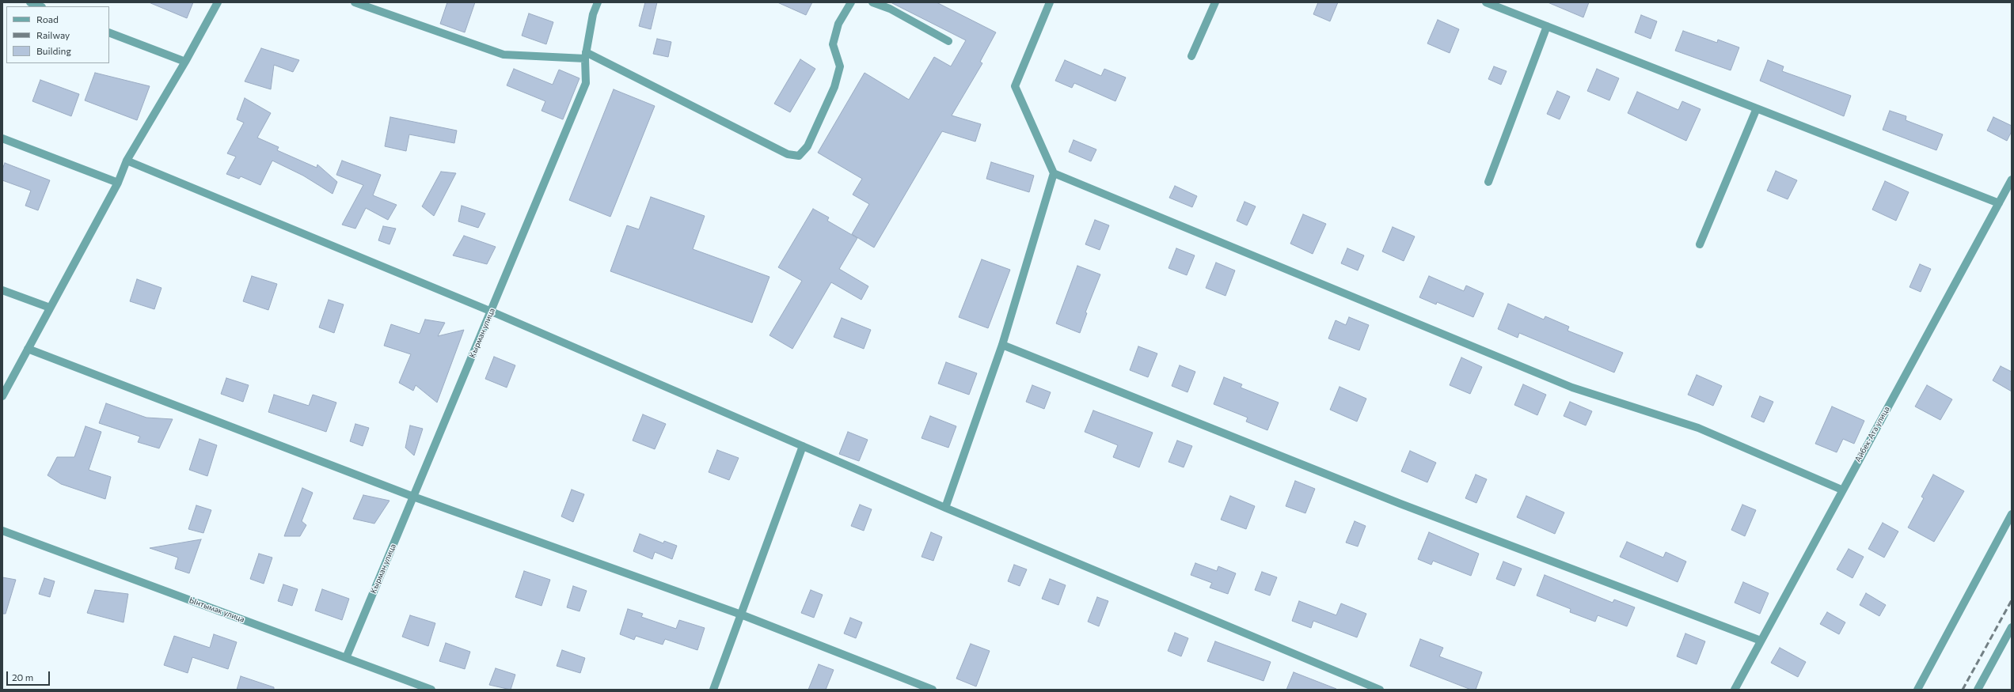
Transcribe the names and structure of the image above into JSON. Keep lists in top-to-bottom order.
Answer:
{
  "streets": {
    "street": ["Кырман улица", "Айбек-Ата улица", "Ынтымак улица"]
  },
  "crossings": [
    ["Кырман улица", "Ынтымак улица"]
  ],
  "legend": ["Road", "Railway", "Building"],
  "scale_bar": "20 m"
}
